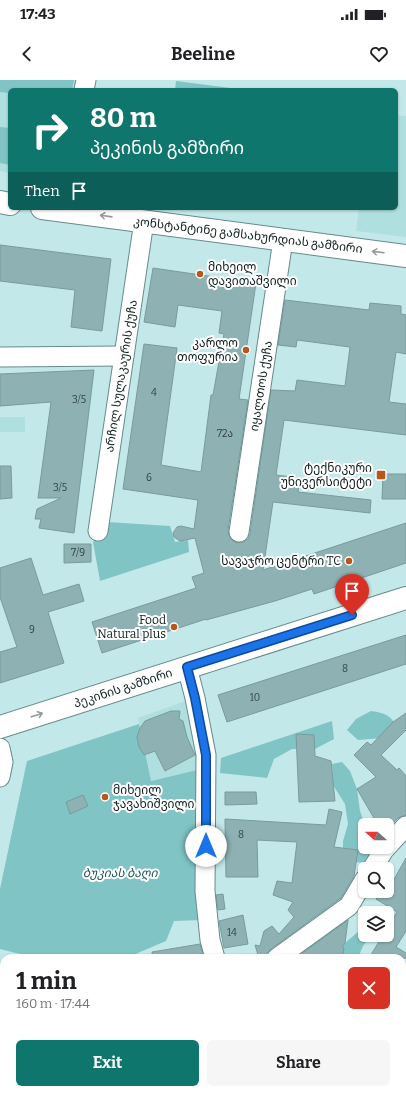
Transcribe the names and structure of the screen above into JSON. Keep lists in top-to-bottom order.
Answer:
{
  "streets": {
    "main road": ["კონსტანტინე გამსახურდიას გამზირი", "პეკინის გამზირი"],
    "street": ["არჩილ სულაკაურის ქუჩა", "იყალთოს ქუჩა"]
  },
  "crossings": [
    ["კონსტანტინე გამსახურდიას გამზირი", "არჩილ სულაკაურის ქუჩა"],
    ["კონსტანტინე გამსახურდიას გამზირი", "იყალთოს ქუჩა"]
  ],
  "one_way": ["კონსტანტინე გამსახურდიას გამზირი", "პეკინის გამზირი"],
  "parks": ["ბუკიას ბაღი"],
  "places": {
    "other": [
      "მიხეილ დავითაშვილი",
      "კარლო თოფურია",
      "სავაჯრო ცენტრი TC",
      "Food Natural plus",
      "მიხეილ ჯავახიშვილი"
    ],
    "transit": ["ტექნიკური უნივერსიტეტი"]
  },
  "house_numbers": [
    "4",
    "3/5",
    "72ა",
    "6",
    "3/5",
    "7/9",
    "9",
    "8",
    "10",
    "8",
    "14"
  ],
  "north": "left",
  "page": {
    "status": "17:43",
    "header": "Beeline",
    "turn": ["80 m", "პეკინის გამზირი"],
    "then": "Then",
    "heading": ["1 min", "160 m · 17:44"],
    "buttons": ["Exit", "Share"]
  }
}
